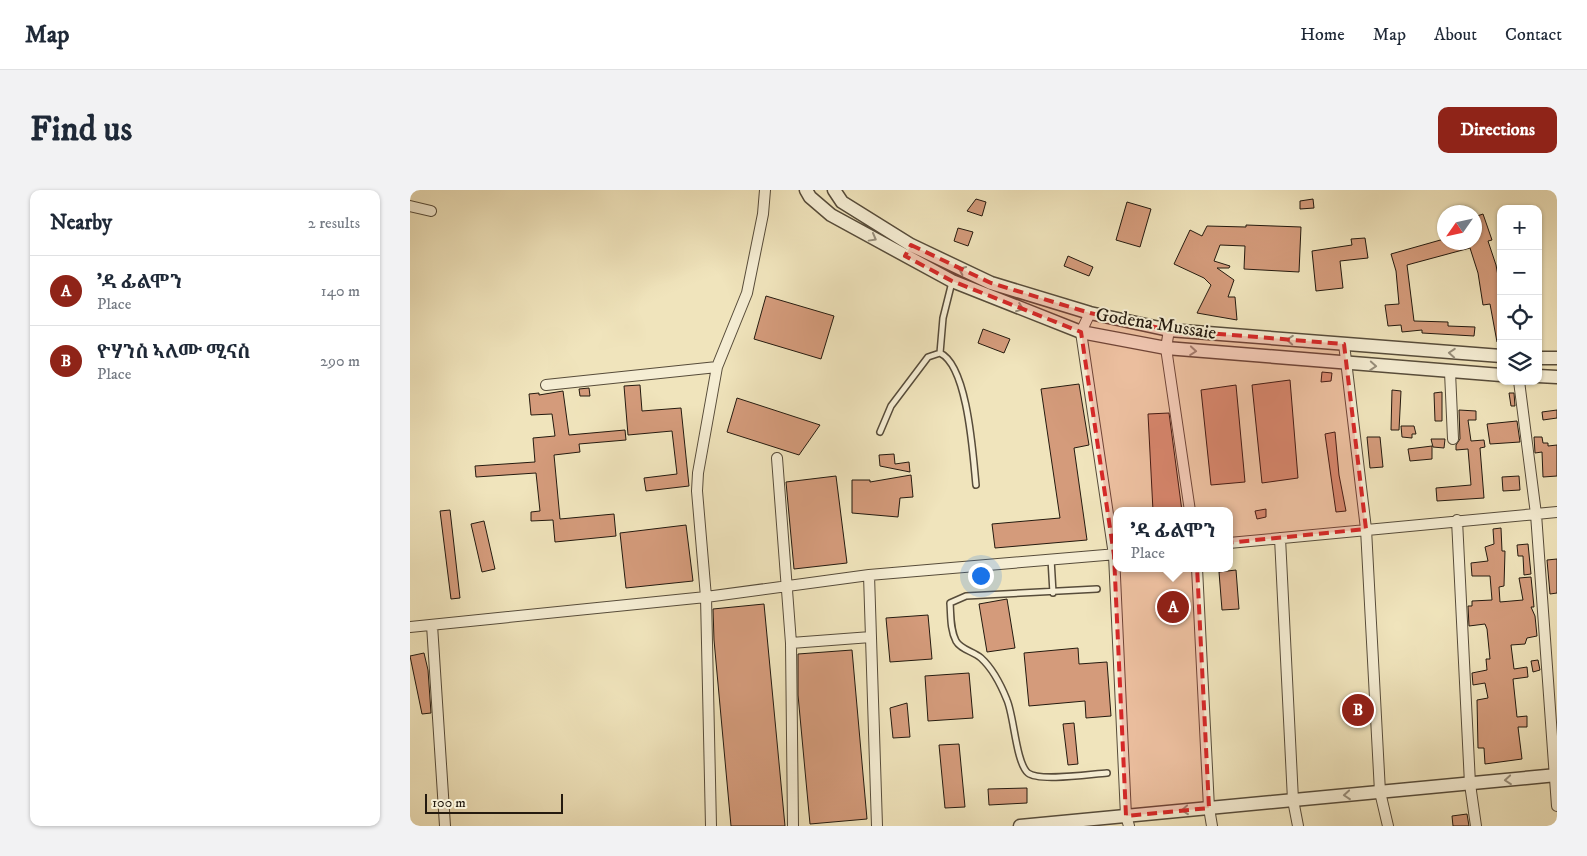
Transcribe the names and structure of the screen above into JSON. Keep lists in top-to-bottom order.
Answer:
{
  "streets": {
    "street": ["Godena Mussaie"]
  },
  "scale_bar": "100 m",
  "north": "bottom left",
  "page": {
    "header": "Map",
    "nav": [
      "Home",
      "Map",
      "About",
      "Contact"
    ],
    "buttons": "Directions",
    "title": "Find us",
    "heading": ["Nearby", "2 results"],
    "map_buttons": ["+", "−"],
    "list": [
      {
        "mark": "A",
        "name": "'ዳ ፊልሞን",
        "note": "Place",
        "value": "140 m"
      },
      {
        "mark": "B",
        "name": "ዮሃንስ ኣለሙ ሚናስ",
        "note": "Place",
        "value": "290 m"
      }
    ],
    "popup": ["'ዳ ፊልሞን", "Place"],
    "pins": ["A", "B"],
    "scale": "100 m"
  }
}
